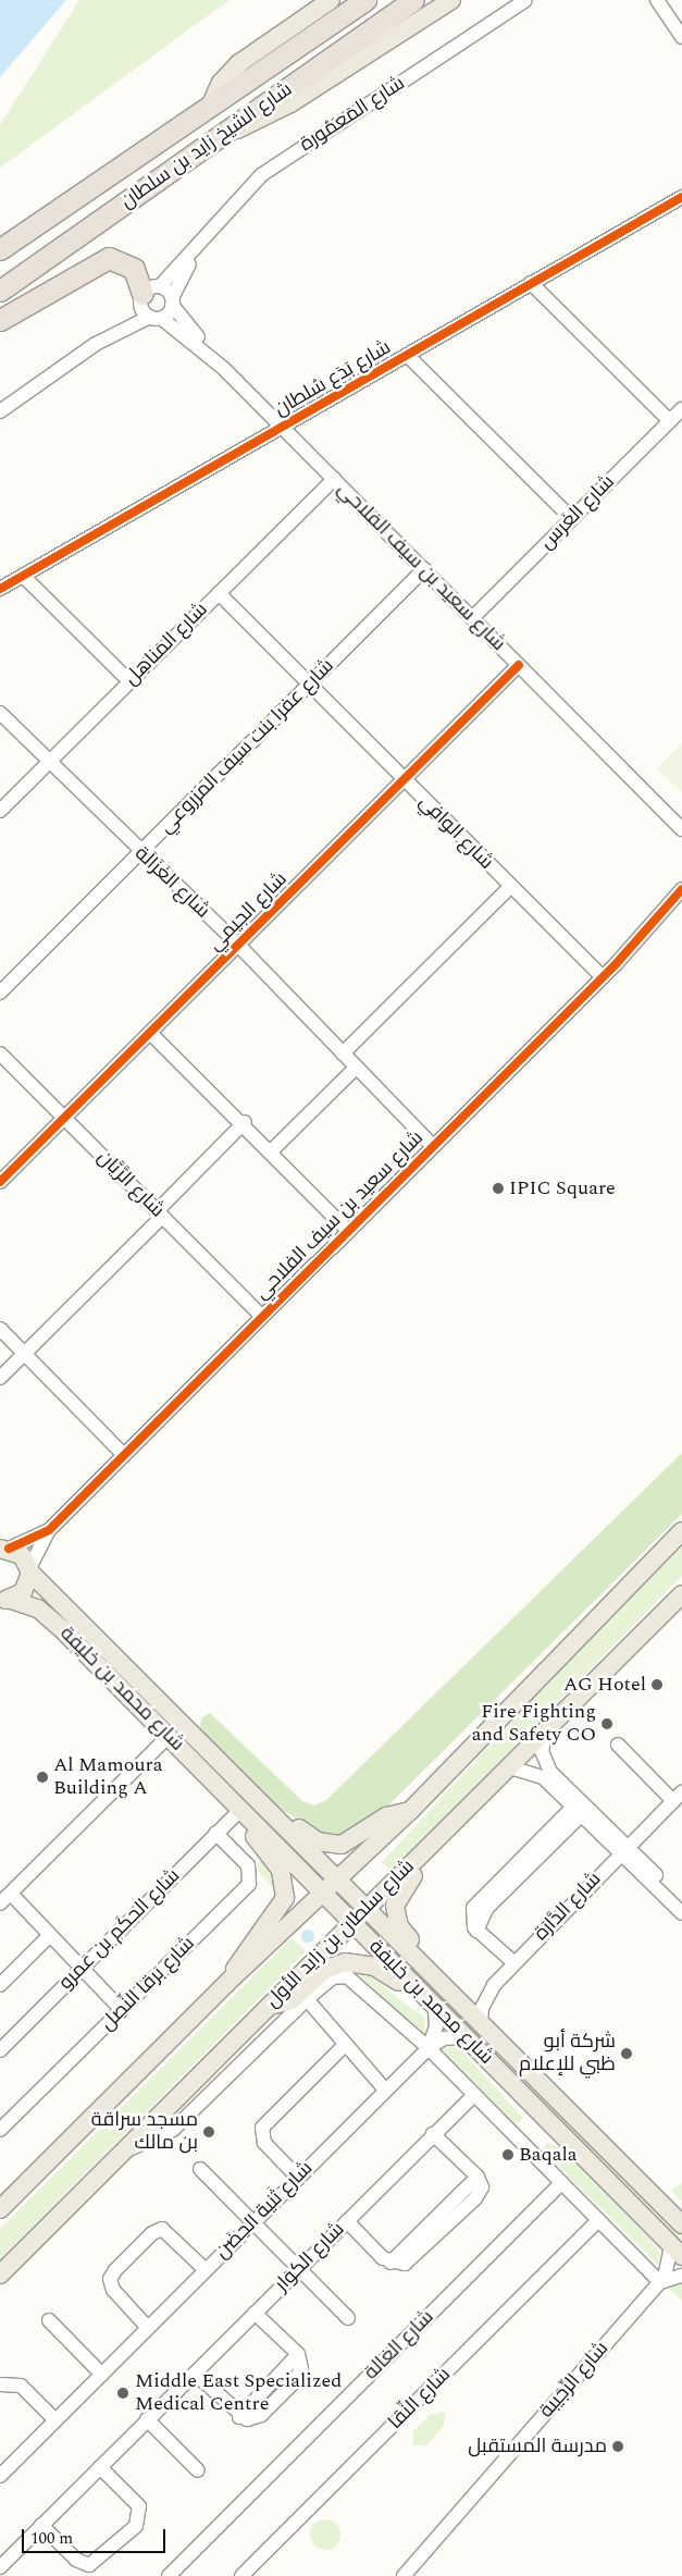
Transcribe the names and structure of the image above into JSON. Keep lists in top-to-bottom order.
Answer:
{
  "streets": {
    "highway": ["شارع الشيخ زايد بن سلطان"],
    "main road": ["شارع محمد بن خليفة", "شارع سلطان بن زايد الأول"],
    "street": [
      "شارع المَعمُورة",
      "شارع بَدَع سُلطان",
      "شارع الغَرس",
      "شارع سعيد بن سيف الفلاحي",
      "شارع المَناهِل",
      "شارع عفرا بنت سيف المزروعي",
      "شارع الوافِي",
      "شارع الغَزَالَة",
      "شارع الجيمي",
      "شارع الرَّيَّان",
      "شارع الدَّارَة",
      "شارع الحكَم بن عَمرو",
      "شارع بَرقا النِّصِل",
      "شارع ثَنية الحِضَن",
      "شارع الكوَار",
      "شارع الغالة",
      "شارع الرِّجَيبة",
      "شارع النِّقا"
    ]
  },
  "crossings": [
    ["شارع المَعمُورة", "شارع سعيد بن سيف الفلاحي"],
    ["شارع بَدَع سُلطان", "شارع سعيد بن سيف الفلاحي"],
    ["شارع الغَرس", "شارع سعيد بن سيف الفلاحي"],
    ["شارع سعيد بن سيف الفلاحي", "شارع المَناهِل"],
    ["شارع سعيد بن سيف الفلاحي", "شارع عفرا بنت سيف المزروعي"],
    ["شارع سعيد بن سيف الفلاحي", "شارع الوافِي"],
    ["شارع سعيد بن سيف الفلاحي", "شارع الغَزَالَة"],
    ["شارع سعيد بن سيف الفلاحي", "شارع الجيمي"],
    ["شارع سعيد بن سيف الفلاحي", "شارع الرَّيَّان"],
    ["شارع سعيد بن سيف الفلاحي", "شارع محمد بن خليفة"],
    ["شارع المَناهِل", "شارع الوافِي"],
    ["شارع المَناهِل", "شارع الغَزَالَة"],
    ["شارع عفرا بنت سيف المزروعي", "شارع الوافِي"],
    ["شارع عفرا بنت سيف المزروعي", "شارع الغَزَالَة"],
    ["شارع الوافِي", "شارع الجيمي"],
    ["شارع الغَزَالَة", "شارع الجيمي"],
    ["شارع الجيمي", "شارع الرَّيَّان"],
    ["شارع محمد بن خليفة", "شارع الدَّارَة"],
    ["شارع محمد بن خليفة", "شارع الحكَم بن عَمرو"],
    ["شارع محمد بن خليفة", "شارع سلطان بن زايد الأول"],
    ["شارع محمد بن خليفة", "شارع ثَنية الحِضَن"],
    ["شارع محمد بن خليفة", "شارع الكوَار"],
    ["شارع محمد بن خليفة", "شارع الغالة"],
    ["شارع محمد بن خليفة", "شارع الرِّجَيبة"],
    ["شارع محمد بن خليفة", "شارع النِّقا"],
    ["شارع الحكَم بن عَمرو", "شارع بَرقا النِّصِل"]
  ],
  "places": [
    "IPIC Square",
    "AG Hotel",
    "Fire Fighting and Safety CO",
    "Al Mamoura Building A",
    "شركة أبو ظبي للإعلام",
    "مسجد سراقة بن مالك",
    "Baqala",
    "Middle East Specialized Medical Centre",
    "مدرسة المستقبل"
  ],
  "scale_bar": "100 m"
}
